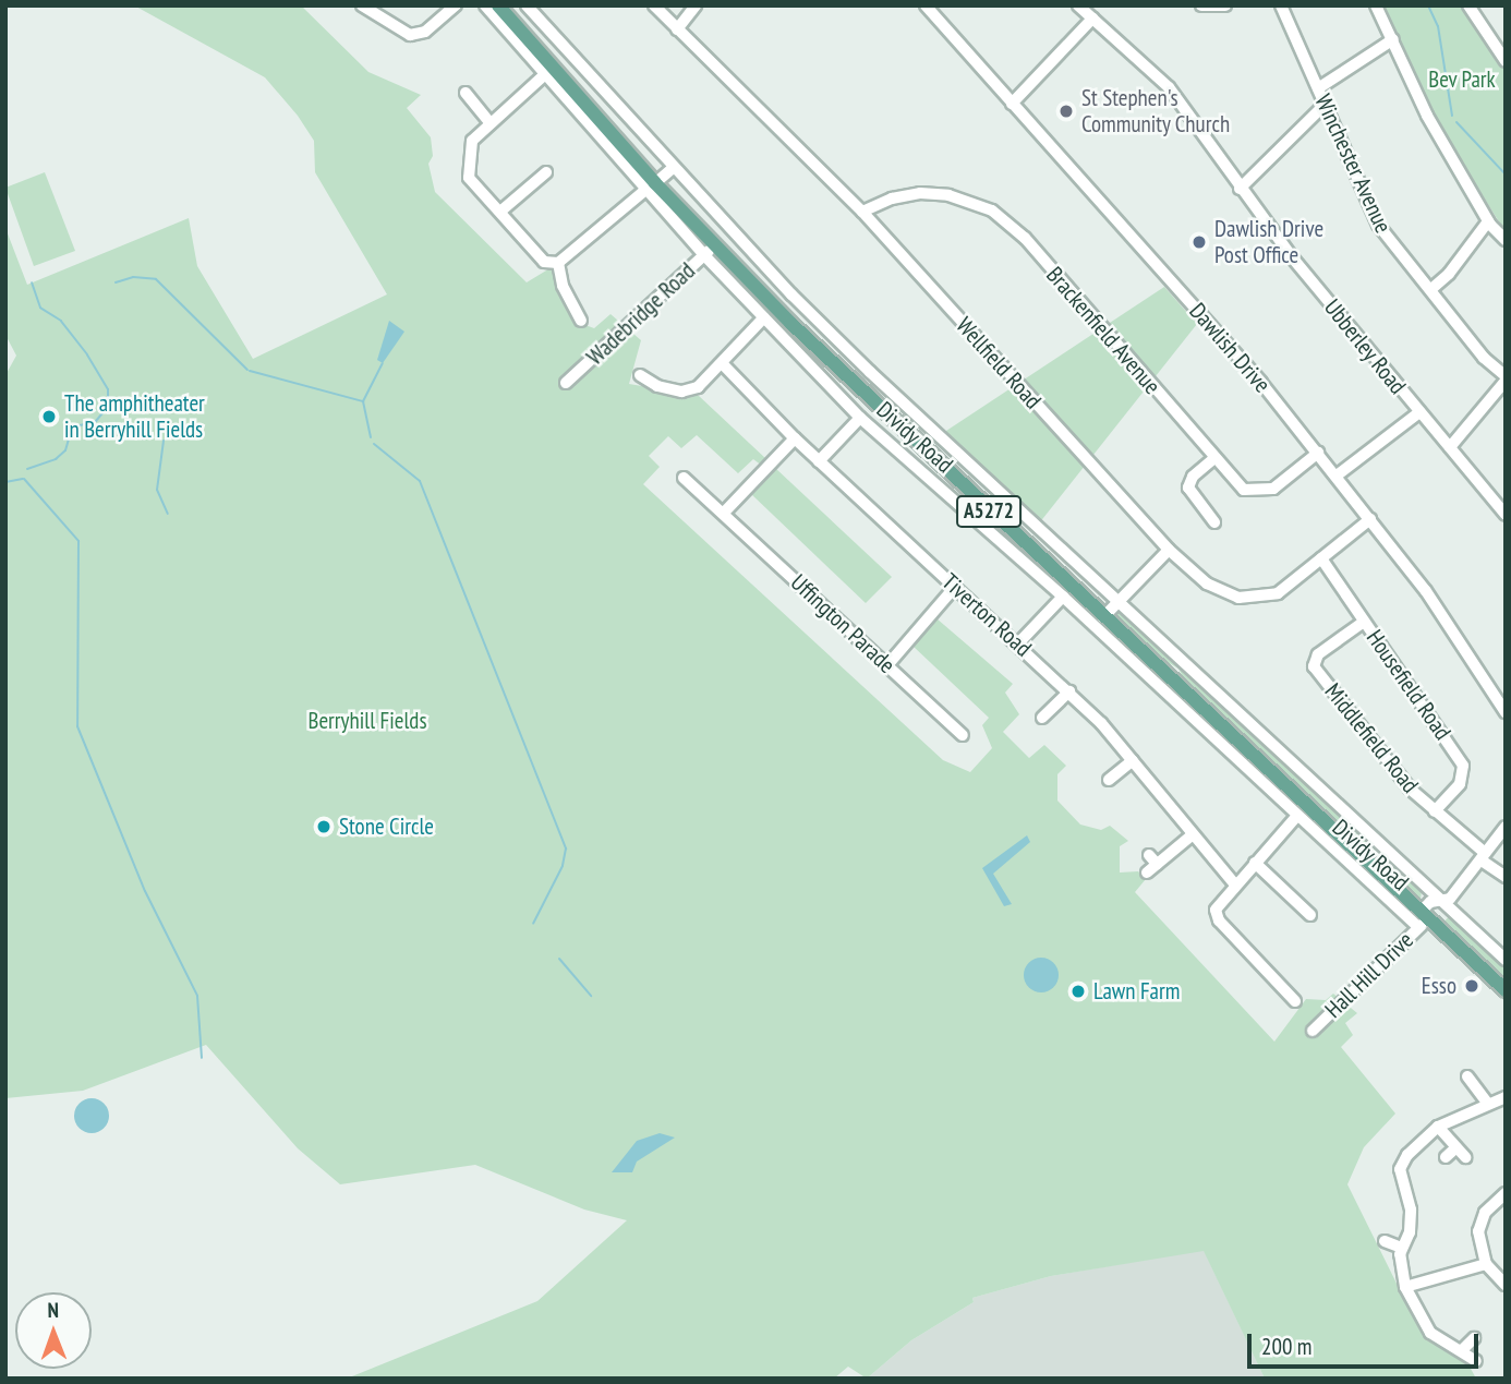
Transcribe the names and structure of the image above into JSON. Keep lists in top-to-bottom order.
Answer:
{
  "streets": {
    "main road": ["Dividy Road", "A5272"],
    "street": [
      "Winchester Avenue",
      "Wadebridge Road",
      "Brackenfield Avenue",
      "Ubberley Road",
      "Dawlish Drive",
      "Wellfield Road",
      "Tiverton Road",
      "Uffington Parade",
      "Housefield Road",
      "Middlefield Road",
      "Hall Hill Drive"
    ]
  },
  "crossings": [
    ["Wadebridge Road", "Dividy Road"],
    ["Brackenfield Avenue", "Dawlish Drive"],
    ["Brackenfield Avenue", "Wellfield Road"],
    ["Dawlish Drive", "Wellfield Road"],
    ["Wellfield Road", "Housefield Road"],
    ["Dividy Road", "Hall Hill Drive"],
    ["Housefield Road", "Middlefield Road"],
    ["Middlefield Road", "Hall Hill Drive"]
  ],
  "parks": ["Bev Park", "Berryhill Fields"],
  "places": [
    "St Stephen's Community Church",
    "Dawlish Drive Post Office",
    "The amphitheater in Berryhill Fields",
    "Stone Circle",
    "Esso",
    "Lawn Farm"
  ],
  "scale_bar": "200 m",
  "north": "top"
}
